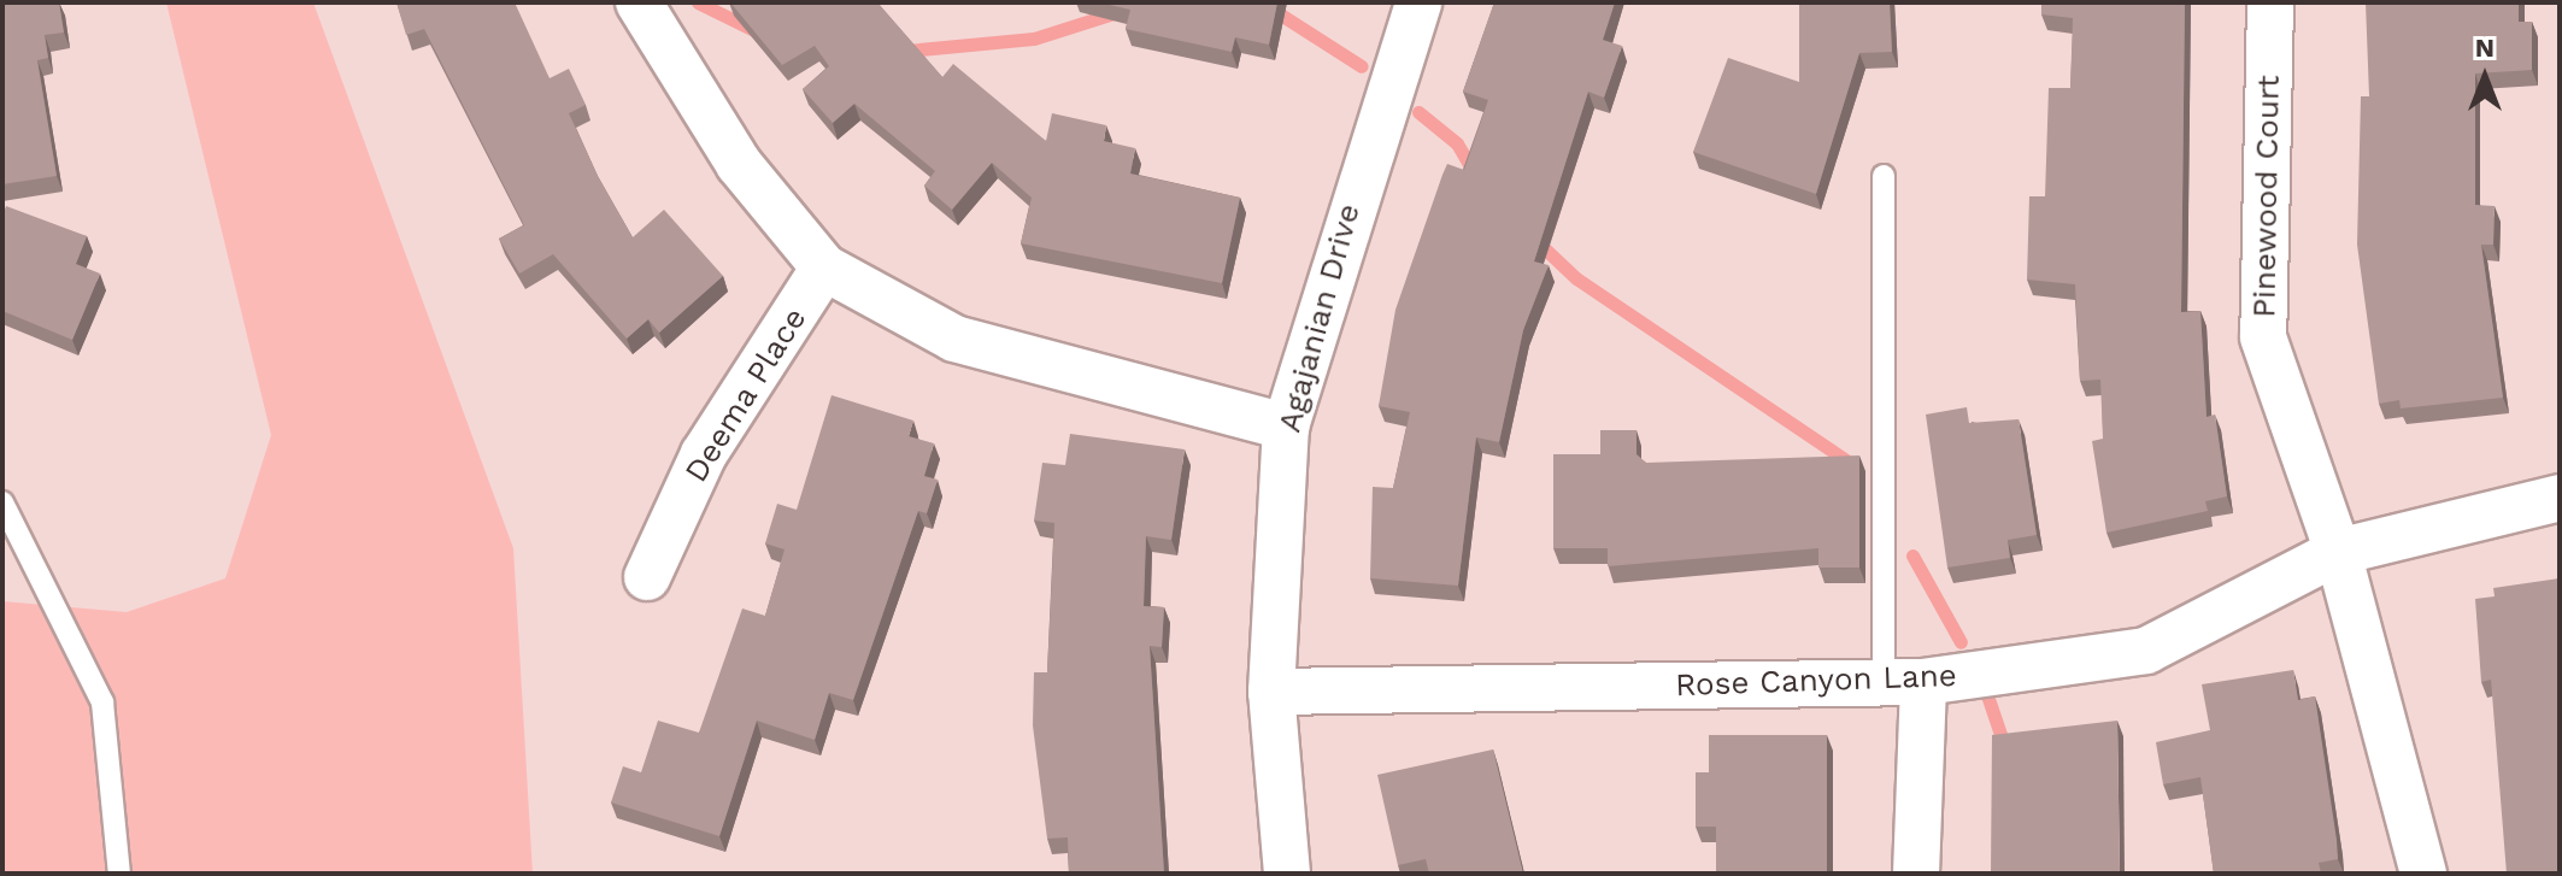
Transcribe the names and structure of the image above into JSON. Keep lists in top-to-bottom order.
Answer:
{
  "streets": {
    "street": [
      "Pinewood Court",
      "Agajanian Drive",
      "Deema Place",
      "Rose Canyon Lane"
    ]
  },
  "crossings": [
    ["Pinewood Court", "Rose Canyon Lane"],
    ["Agajanian Drive", "Rose Canyon Lane"]
  ],
  "north": "top"
}
